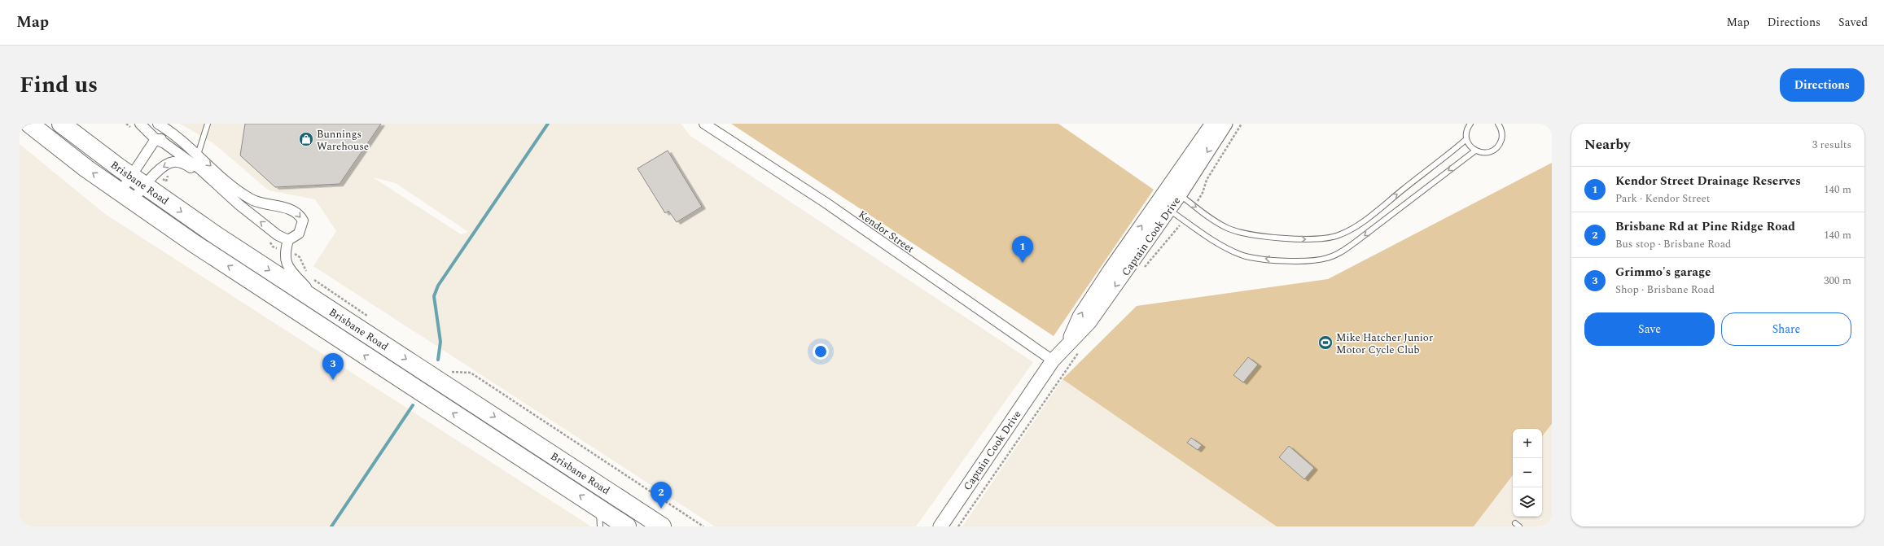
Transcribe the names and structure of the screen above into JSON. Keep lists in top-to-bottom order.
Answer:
{
  "streets": {
    "highway": ["Brisbane Road"],
    "street": ["Kendor Street", "Captain Cook Drive"]
  },
  "crossings": [
    ["Kendor Street", "Captain Cook Drive"]
  ],
  "places": {
    "shop": ["Bunnings Warehouse"],
    "sports": ["Mike Hatcher Junior Motor Cycle Club"]
  },
  "page": {
    "header": "Map",
    "nav": ["Map", "Directions", "Saved"],
    "title": "Find us",
    "buttons": [
      "Directions",
      ["Save", "Share"]
    ],
    "heading": ["Nearby", "3 results"],
    "list": [
      {
        "mark": "1",
        "name": "Kendor Street Drainage Reserves",
        "note": "Park · Kendor Street",
        "value": "140 m"
      },
      {
        "mark": "2",
        "name": "Brisbane Rd at Pine Ridge Road",
        "note": "Bus stop · Brisbane Road",
        "value": "140 m"
      },
      {
        "mark": "3",
        "name": "Grimmo's garage",
        "note": "Shop · Brisbane Road",
        "value": "300 m"
      }
    ],
    "pins": ["1", "3", "2"],
    "map_buttons": ["+", "−"]
  }
}
